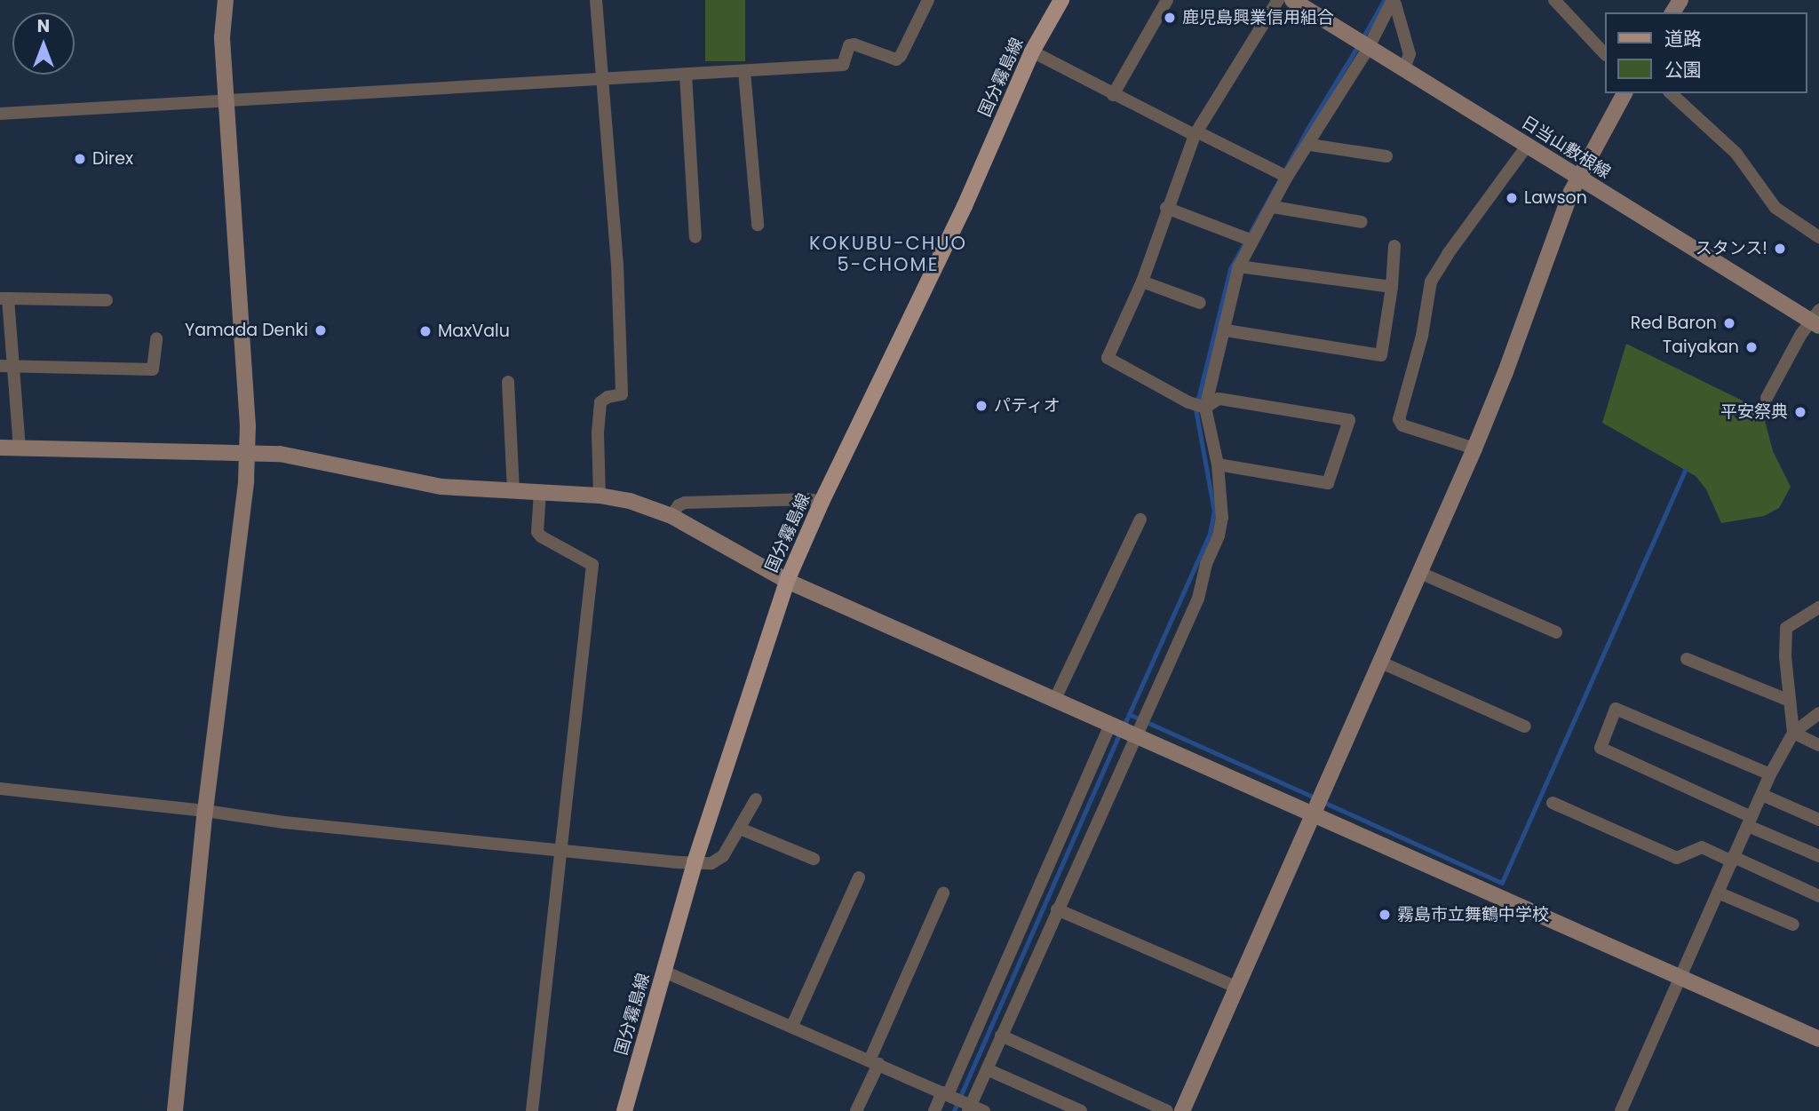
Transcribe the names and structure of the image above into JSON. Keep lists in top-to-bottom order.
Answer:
{
  "streets": {
    "main road": ["国分霧島線"],
    "street": ["日当山敷根線"]
  },
  "districts": ["KOKUBU-CHUO 5-CHOME"],
  "places": [
    "鹿児島興業信用組合",
    "Direx",
    "Lawson",
    "スタンス!",
    "Red Baron",
    "Yamada Denki",
    "MaxValu",
    "Taiyakan",
    "パティオ",
    "平安祭典",
    "霧島市立舞鶴中学校"
  ],
  "legend": ["道路", "公園"],
  "north": "top"
}
